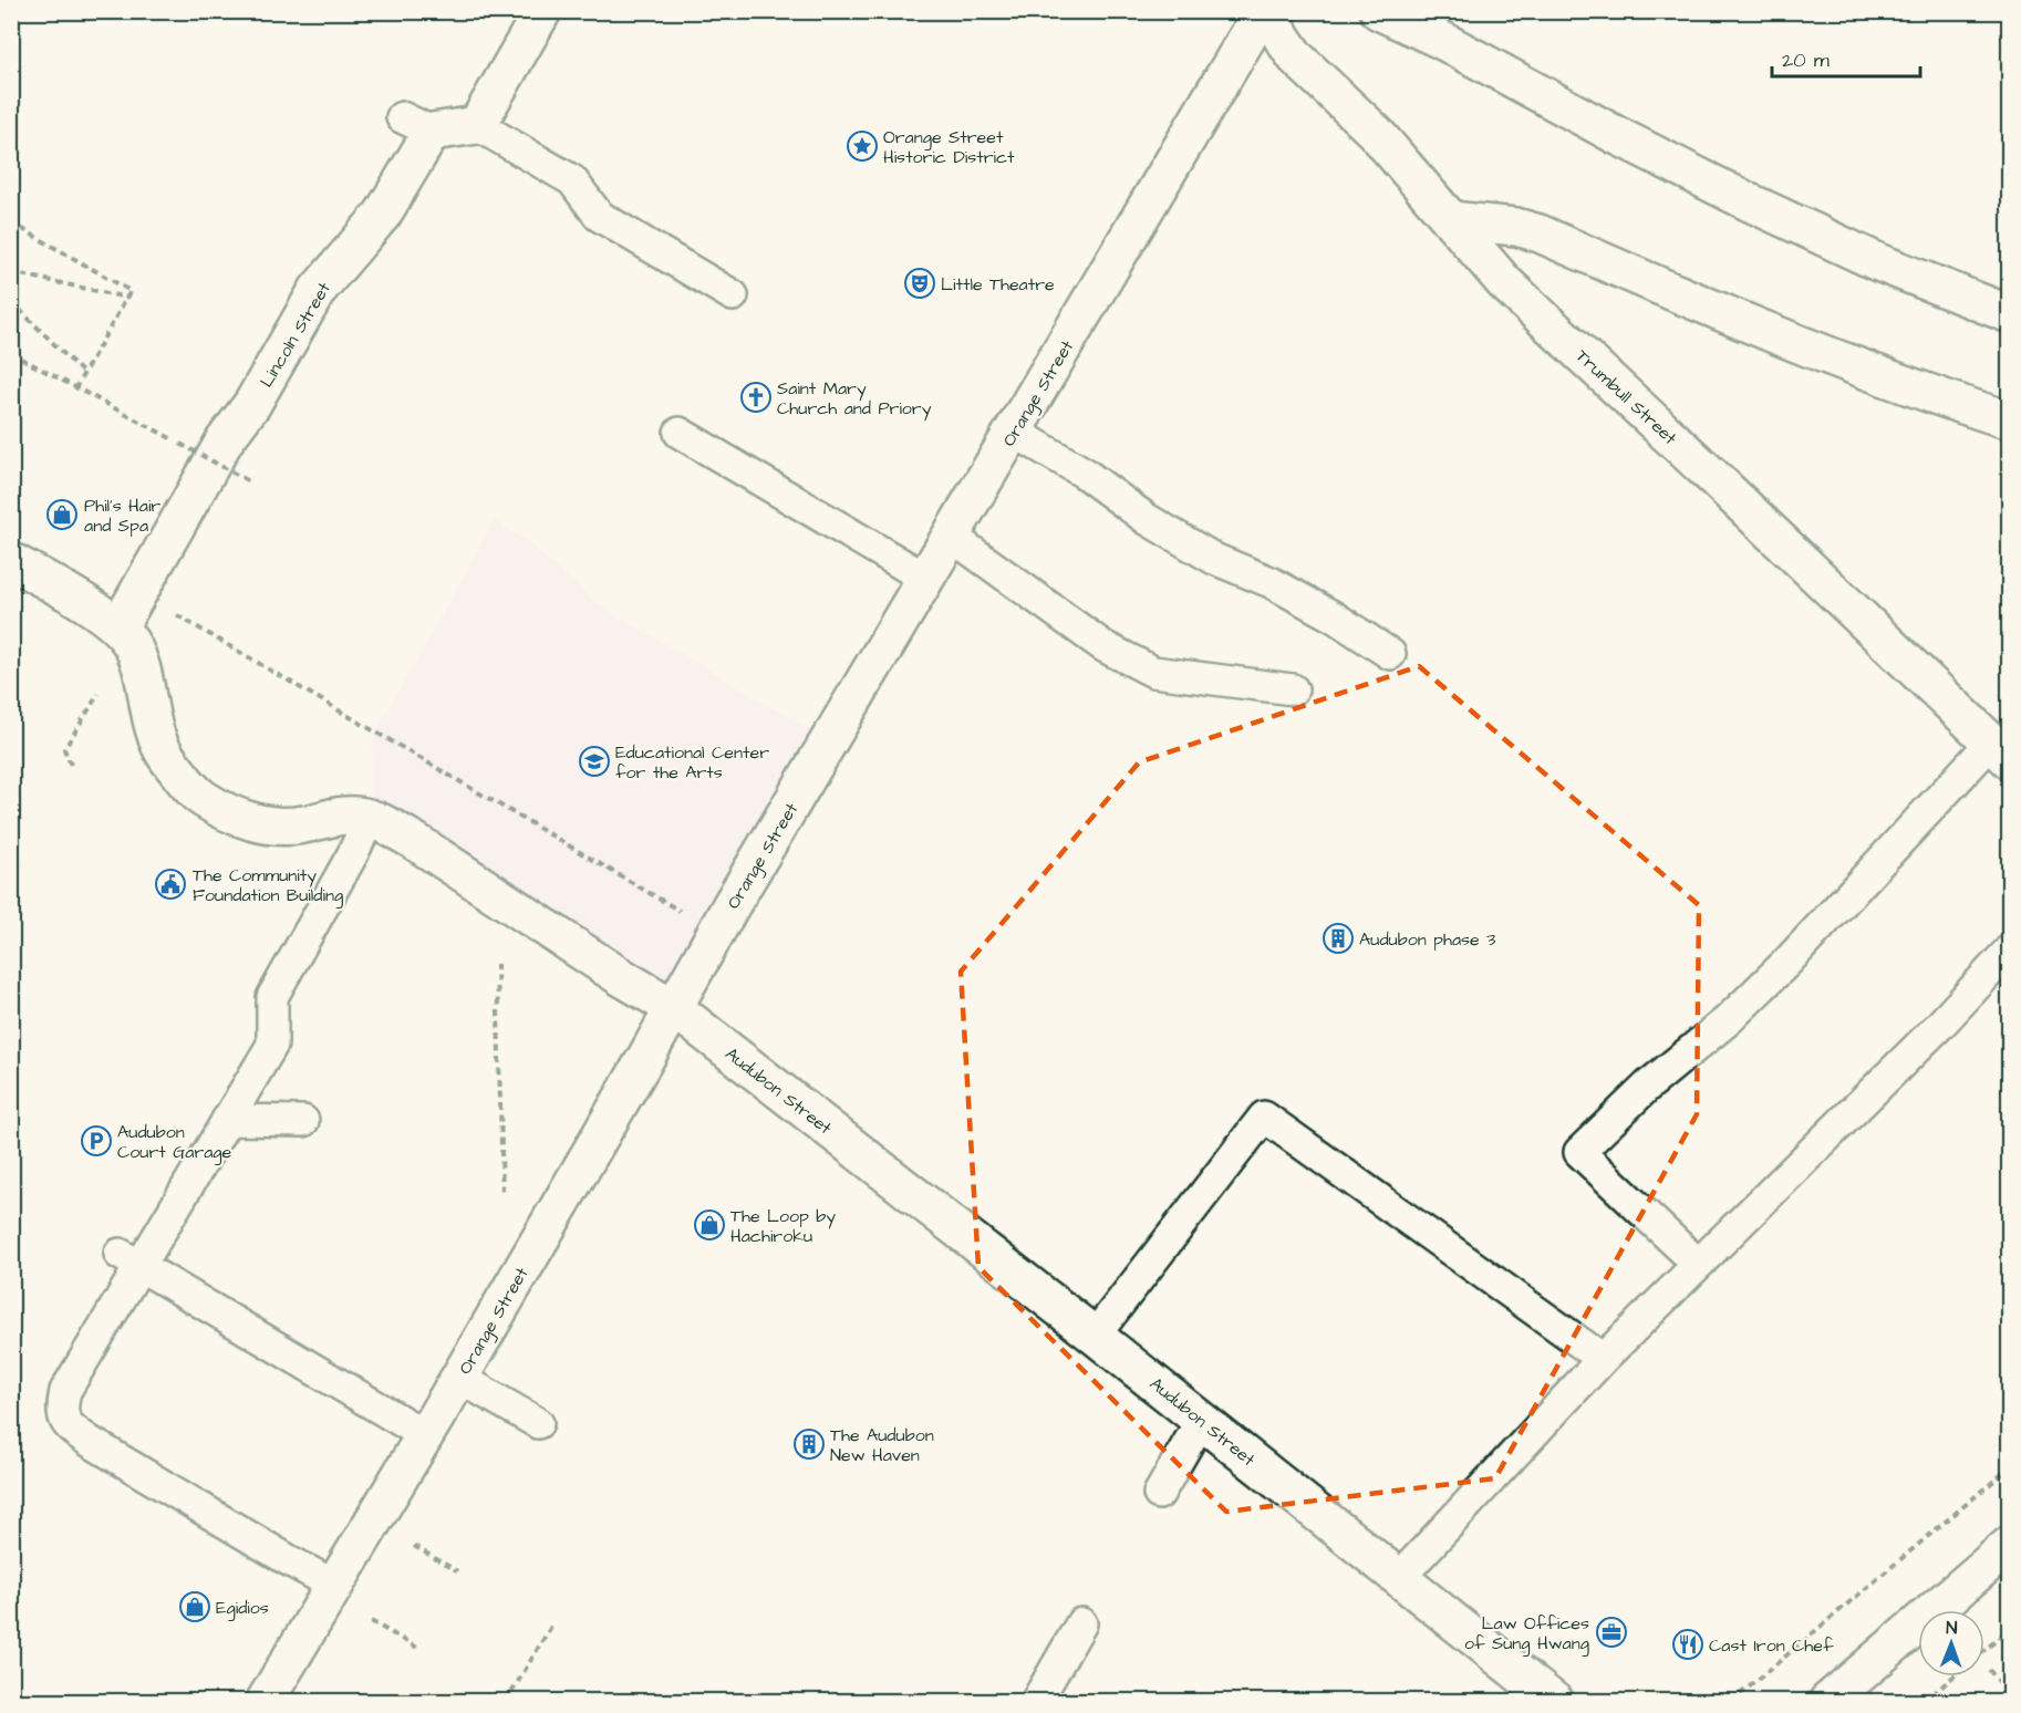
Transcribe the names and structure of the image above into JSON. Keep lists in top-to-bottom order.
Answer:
{
  "streets": {
    "main road": [
      "Lincoln Street",
      "Orange Street",
      "Trumbull Street",
      "Audubon Street"
    ]
  },
  "crossings": [
    ["Lincoln Street", "Audubon Street"],
    ["Orange Street", "Audubon Street"]
  ],
  "places": {
    "place": ["Orange Street Historic District"],
    "theatre": ["Little Theatre"],
    "church": ["Saint Mary Church and Priory"],
    "shop": ["Phil's Hair and Spa", "The Loop by Hachiroku", "Egidios"],
    "school or university": ["Educational Center for the Arts"],
    "public building": ["The Community Foundation Building"],
    "building": ["Audubon phase 3", "The Audubon New Haven"],
    "parking": ["Audubon Court Garage"],
    "office": ["Law Offices of Sung Hwang"],
    "restaurant": ["Cast Iron Chef"]
  },
  "scale_bar": "20 m",
  "north": "top"
}
